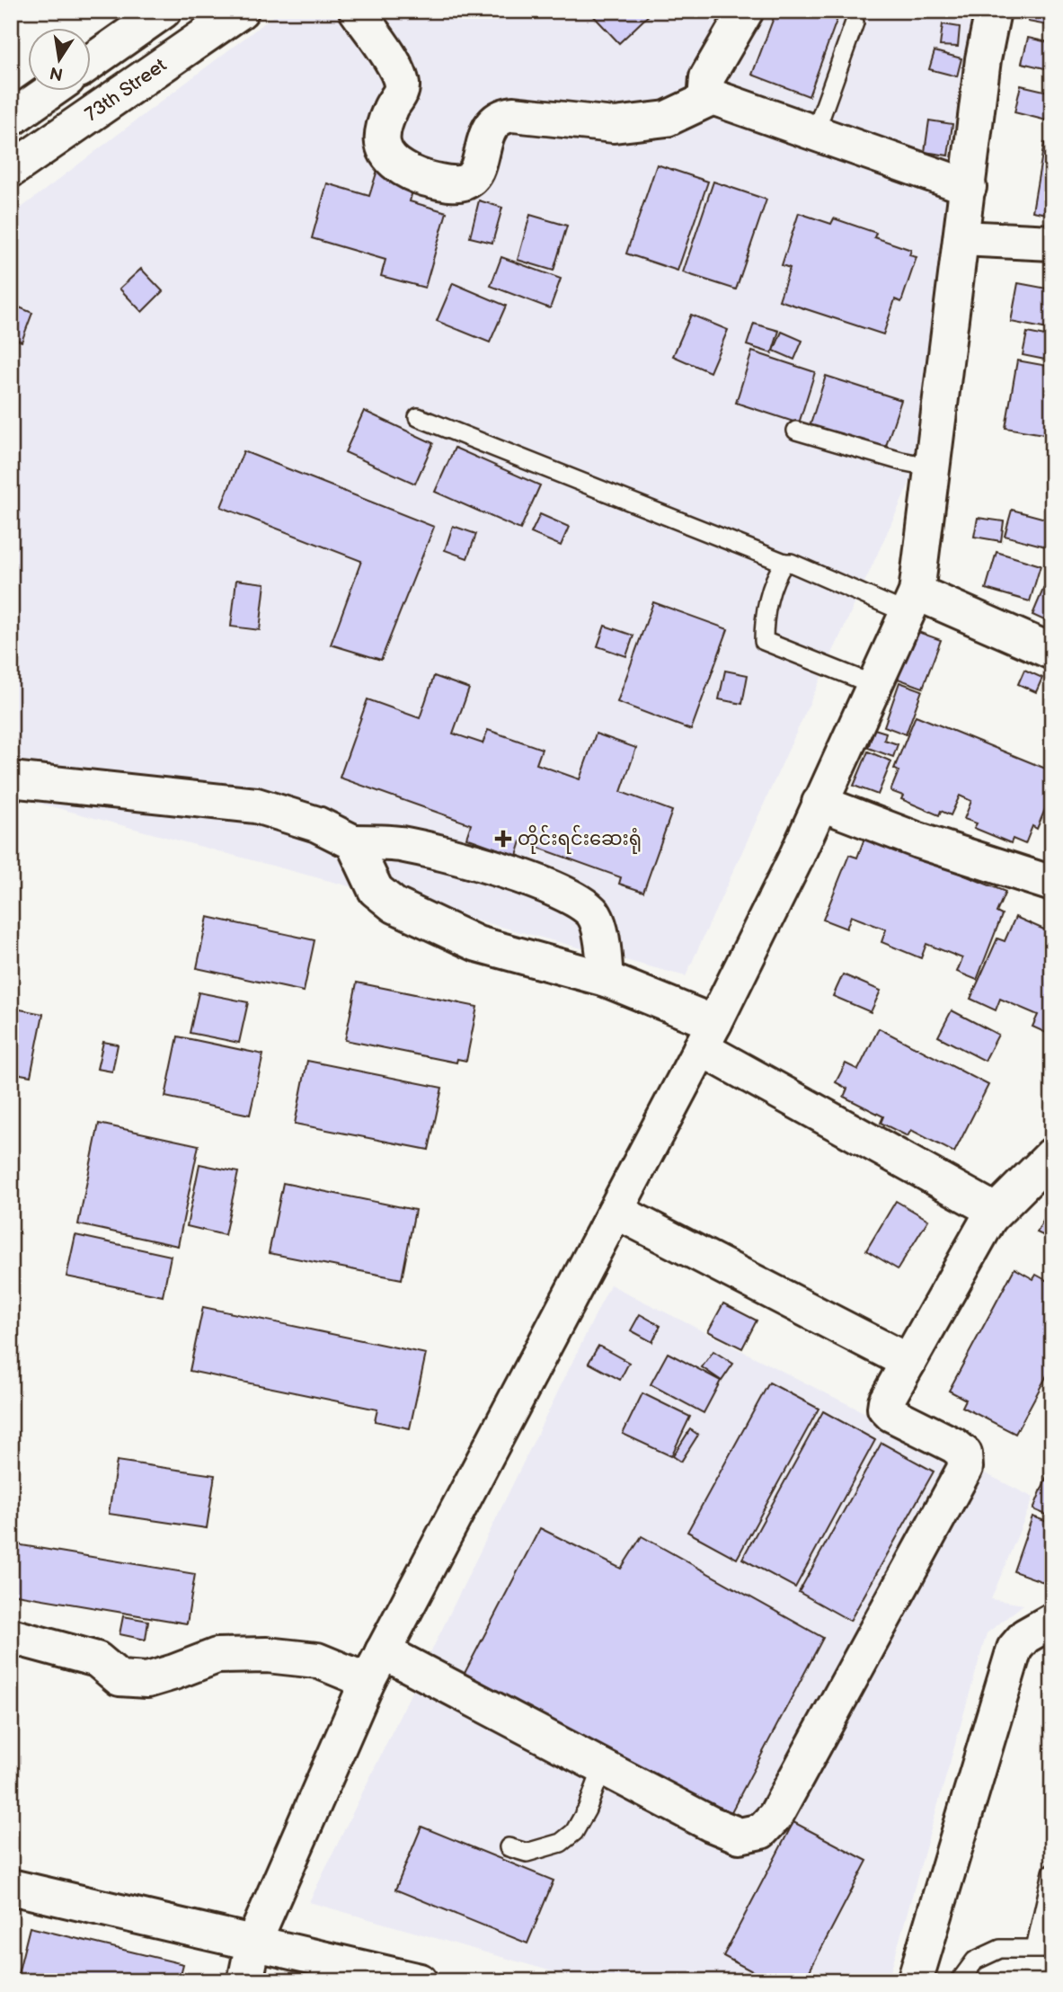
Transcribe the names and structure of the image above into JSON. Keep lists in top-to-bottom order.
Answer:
{
  "streets": {
    "street": ["73th Street"]
  },
  "places": {
    "health": ["တိုင်းရင်းဆေးရုံ"]
  },
  "north": "bottom"
}
